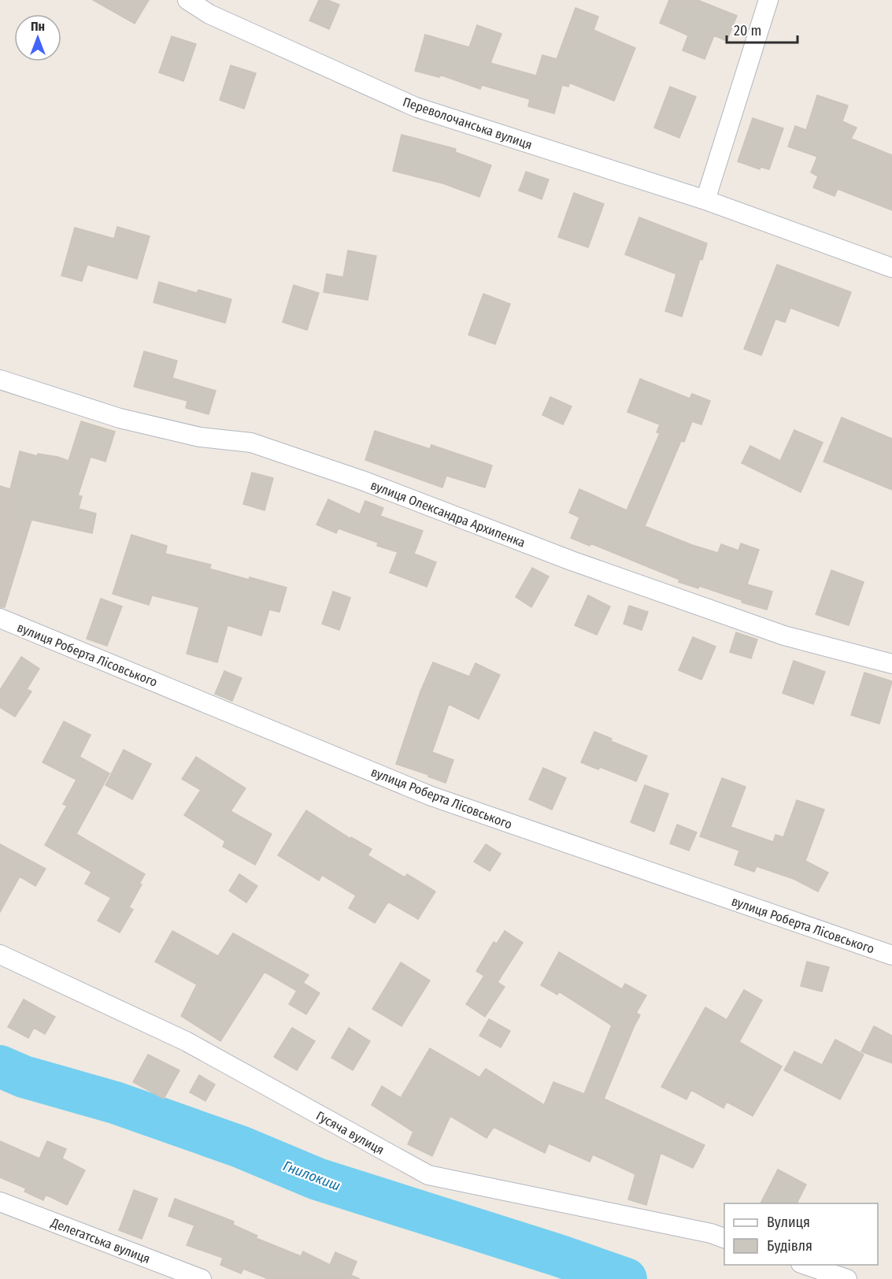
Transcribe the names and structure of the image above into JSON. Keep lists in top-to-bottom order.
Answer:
{
  "streets": {
    "street": [
      "Переволочанська вулиця",
      "вулиця Олександра Архипенка",
      "вулиця Роберта Лісовського",
      "Гусяча вулиця",
      "Делегатська вулиця"
    ]
  },
  "water": ["Гнилокиш"],
  "legend": ["Вулиця", "Будівля"],
  "scale_bar": "20 m",
  "north": "top"
}
